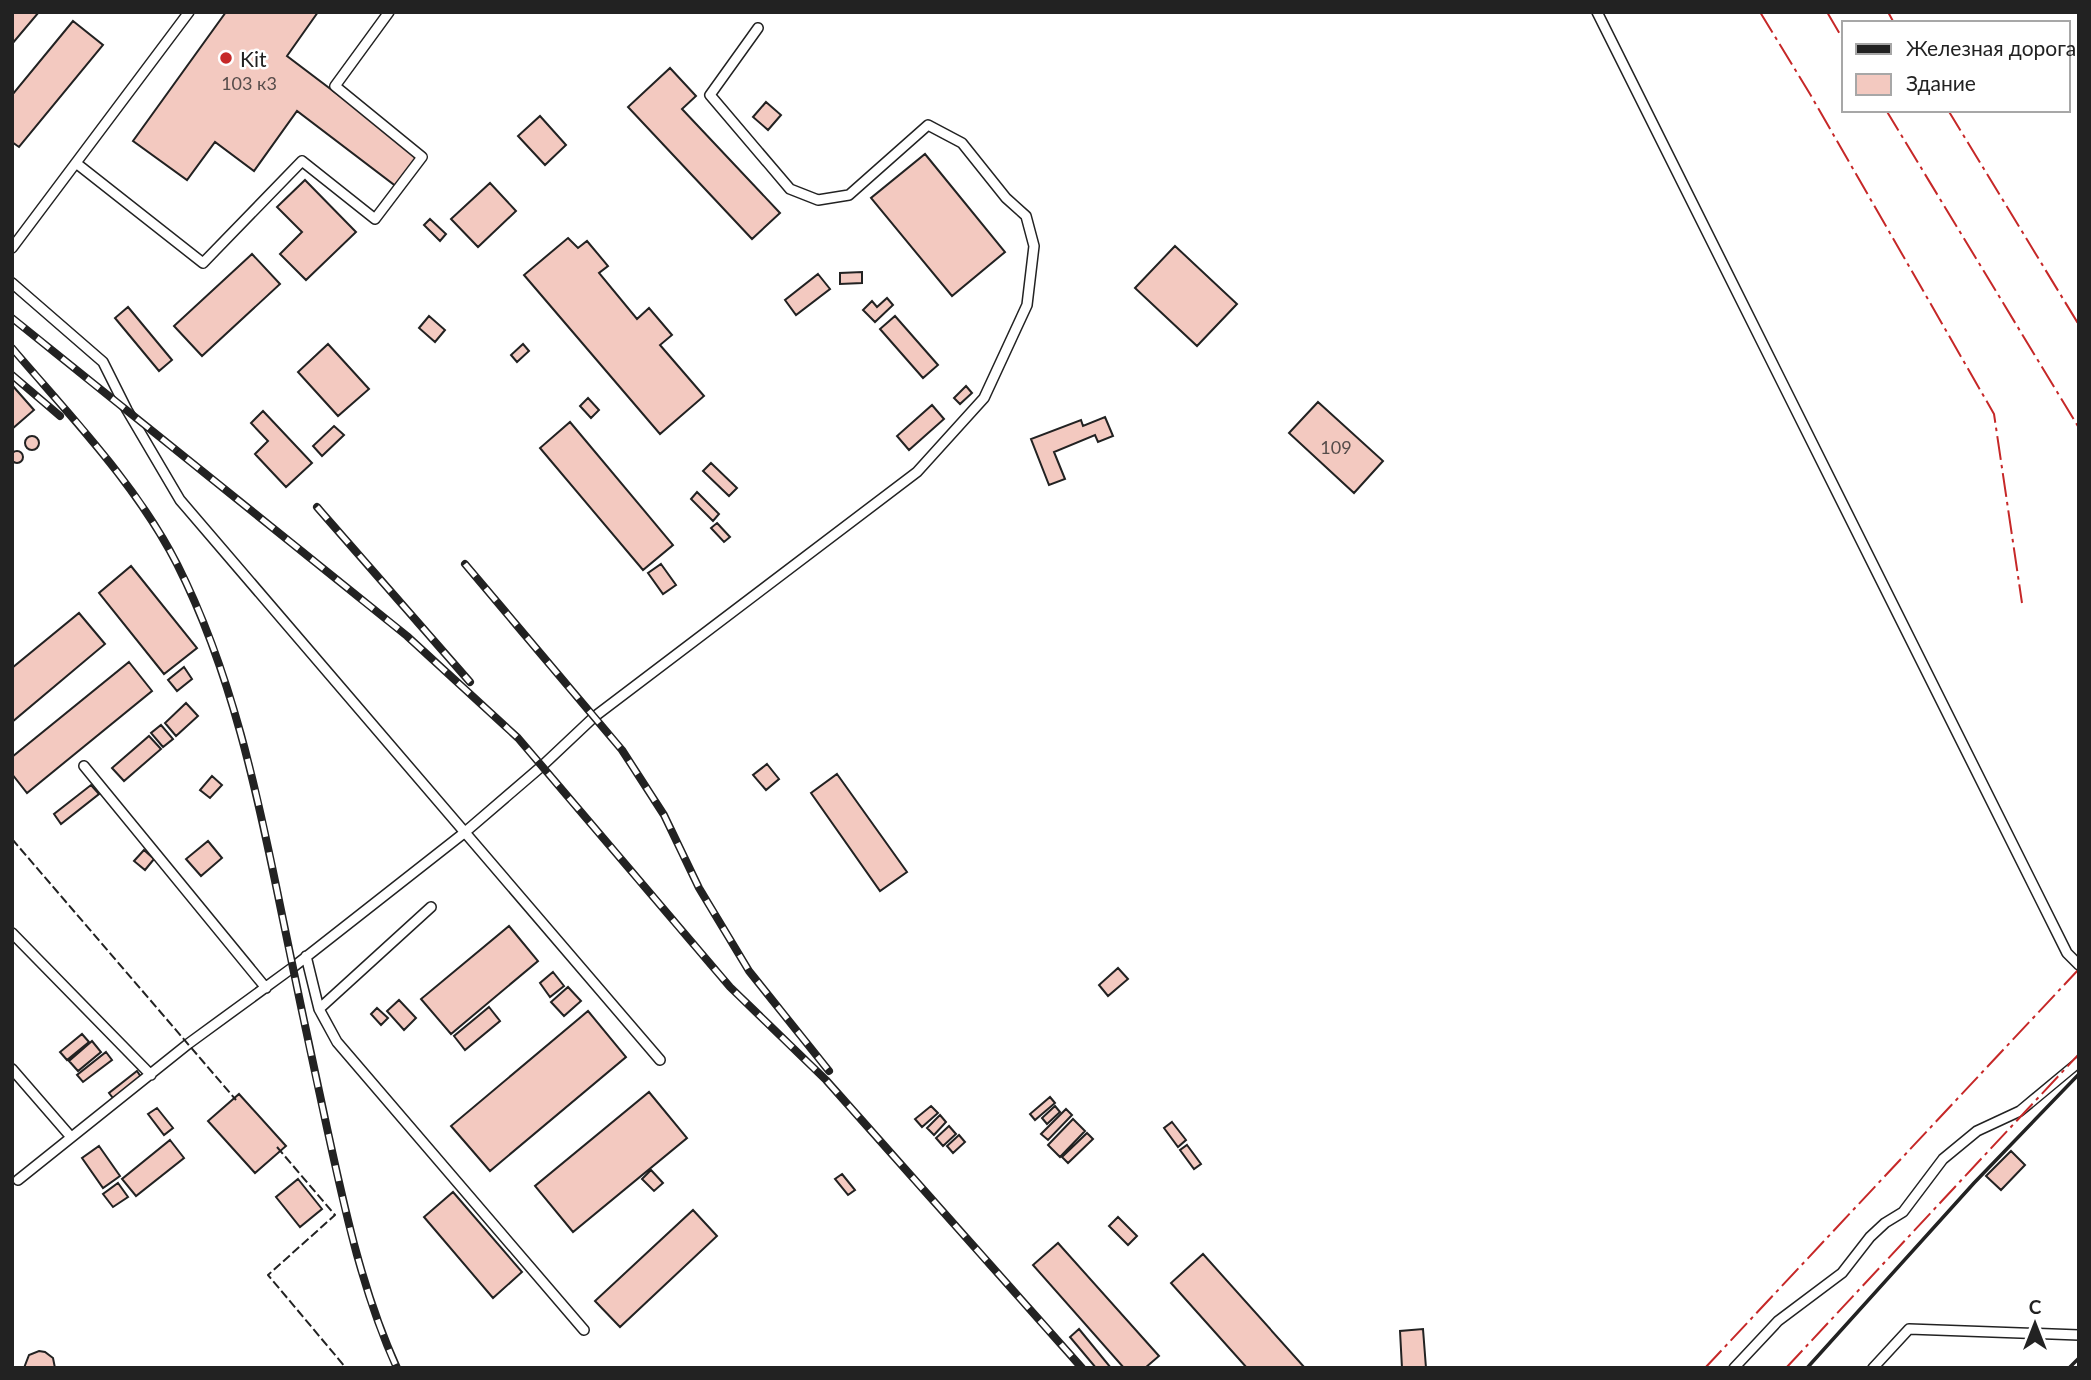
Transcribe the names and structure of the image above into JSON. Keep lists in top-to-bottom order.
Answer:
{
  "places": ["Kit"],
  "house_numbers": ["103 к3", "109"],
  "legend": ["Железная дорога", "Здание"],
  "north": "top"
}
